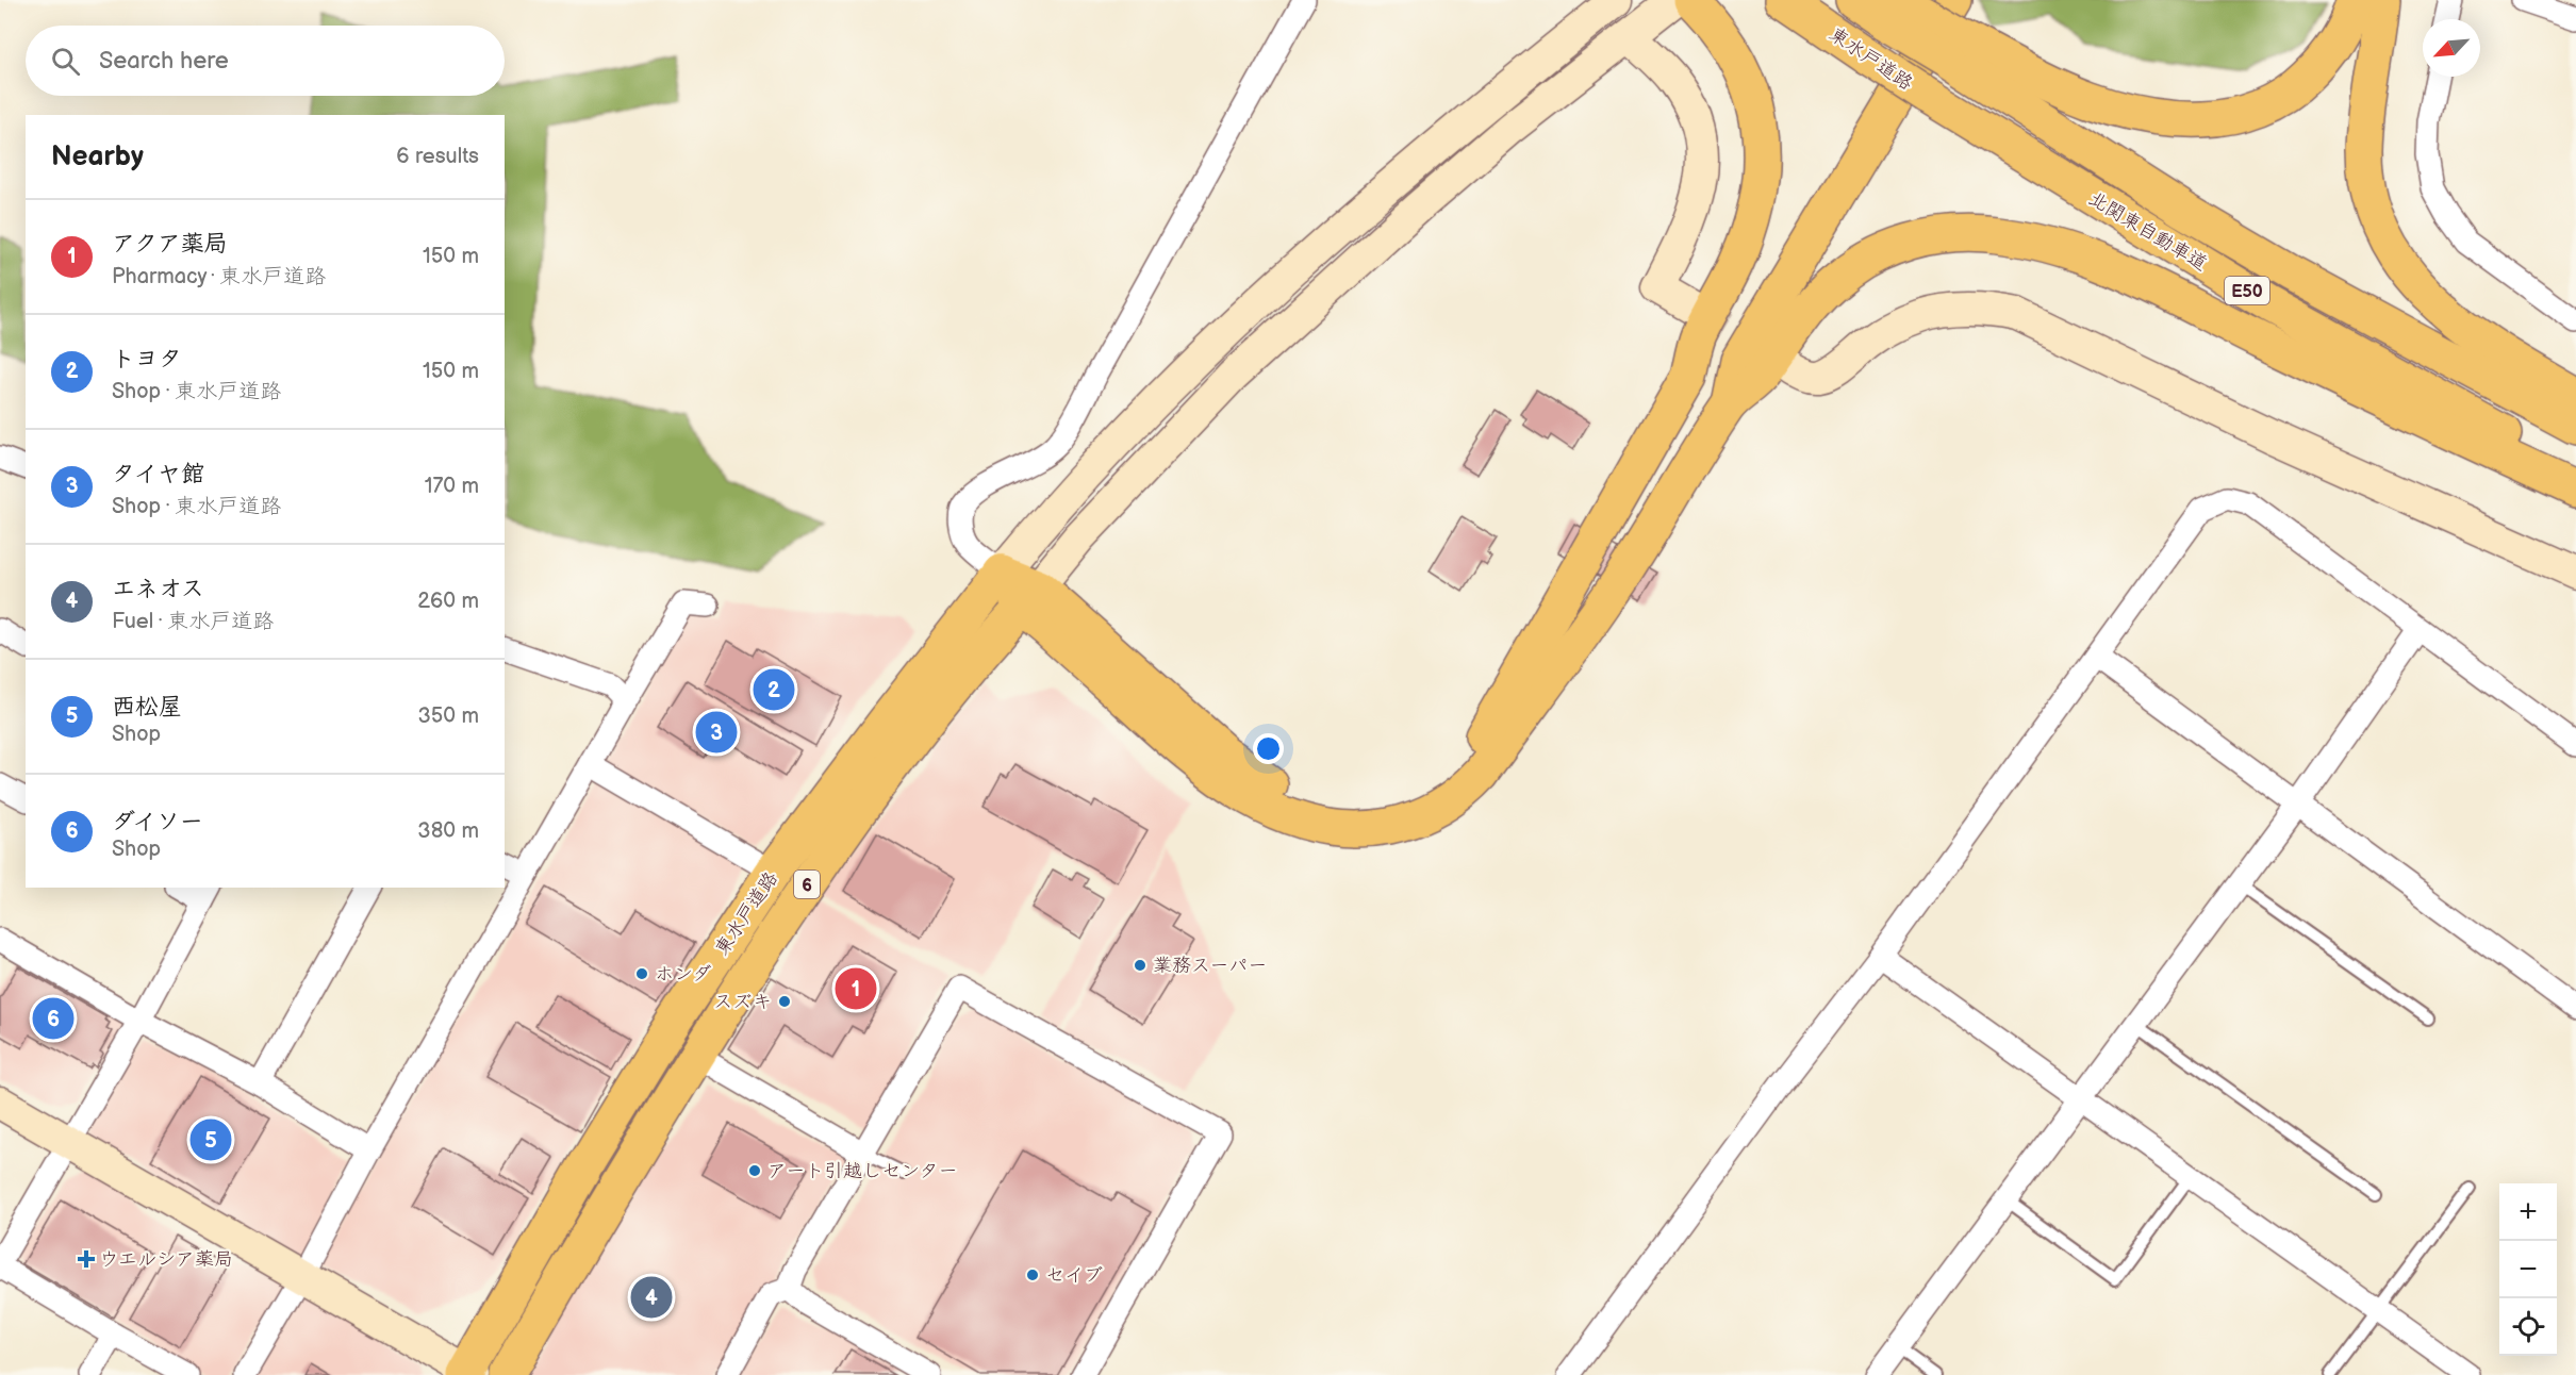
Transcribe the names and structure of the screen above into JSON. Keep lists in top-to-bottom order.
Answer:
{
  "streets": {
    "highway": [
      "東水戸道路",
      "北関東自動車道",
      "E50",
      "6"
    ]
  },
  "crossings": [
    ["東水戸道路", "北関東自動車道"]
  ],
  "places": {
    "other": [
      "業務スーパー",
      "ホンダ",
      "スズキ",
      "アート引越しセンター",
      "セイブ"
    ],
    "health": ["ウエルシア薬局"]
  },
  "north": "bottom left",
  "page": {
    "search": "Search here",
    "heading": ["Nearby", "6 results"],
    "list": [
      {
        "mark": "1",
        "name": "アクア薬局",
        "note": "Pharmacy · 東水戸道路",
        "value": "150 m"
      },
      {
        "mark": "2",
        "name": "トヨタ",
        "note": "Shop · 東水戸道路",
        "value": "150 m"
      },
      {
        "mark": "3",
        "name": "タイヤ館",
        "note": "Shop · 東水戸道路",
        "value": "170 m"
      },
      {
        "mark": "4",
        "name": "エネオス",
        "note": "Fuel · 東水戸道路",
        "value": "260 m"
      },
      {
        "mark": "5",
        "name": "西松屋",
        "note": "Shop",
        "value": "350 m"
      },
      {
        "mark": "6",
        "name": "ダイソー",
        "note": "Shop",
        "value": "380 m"
      }
    ],
    "pins": [
      "2",
      "3",
      "1",
      "6",
      "5",
      "4"
    ],
    "map_buttons": ["+", "−"]
  }
}
